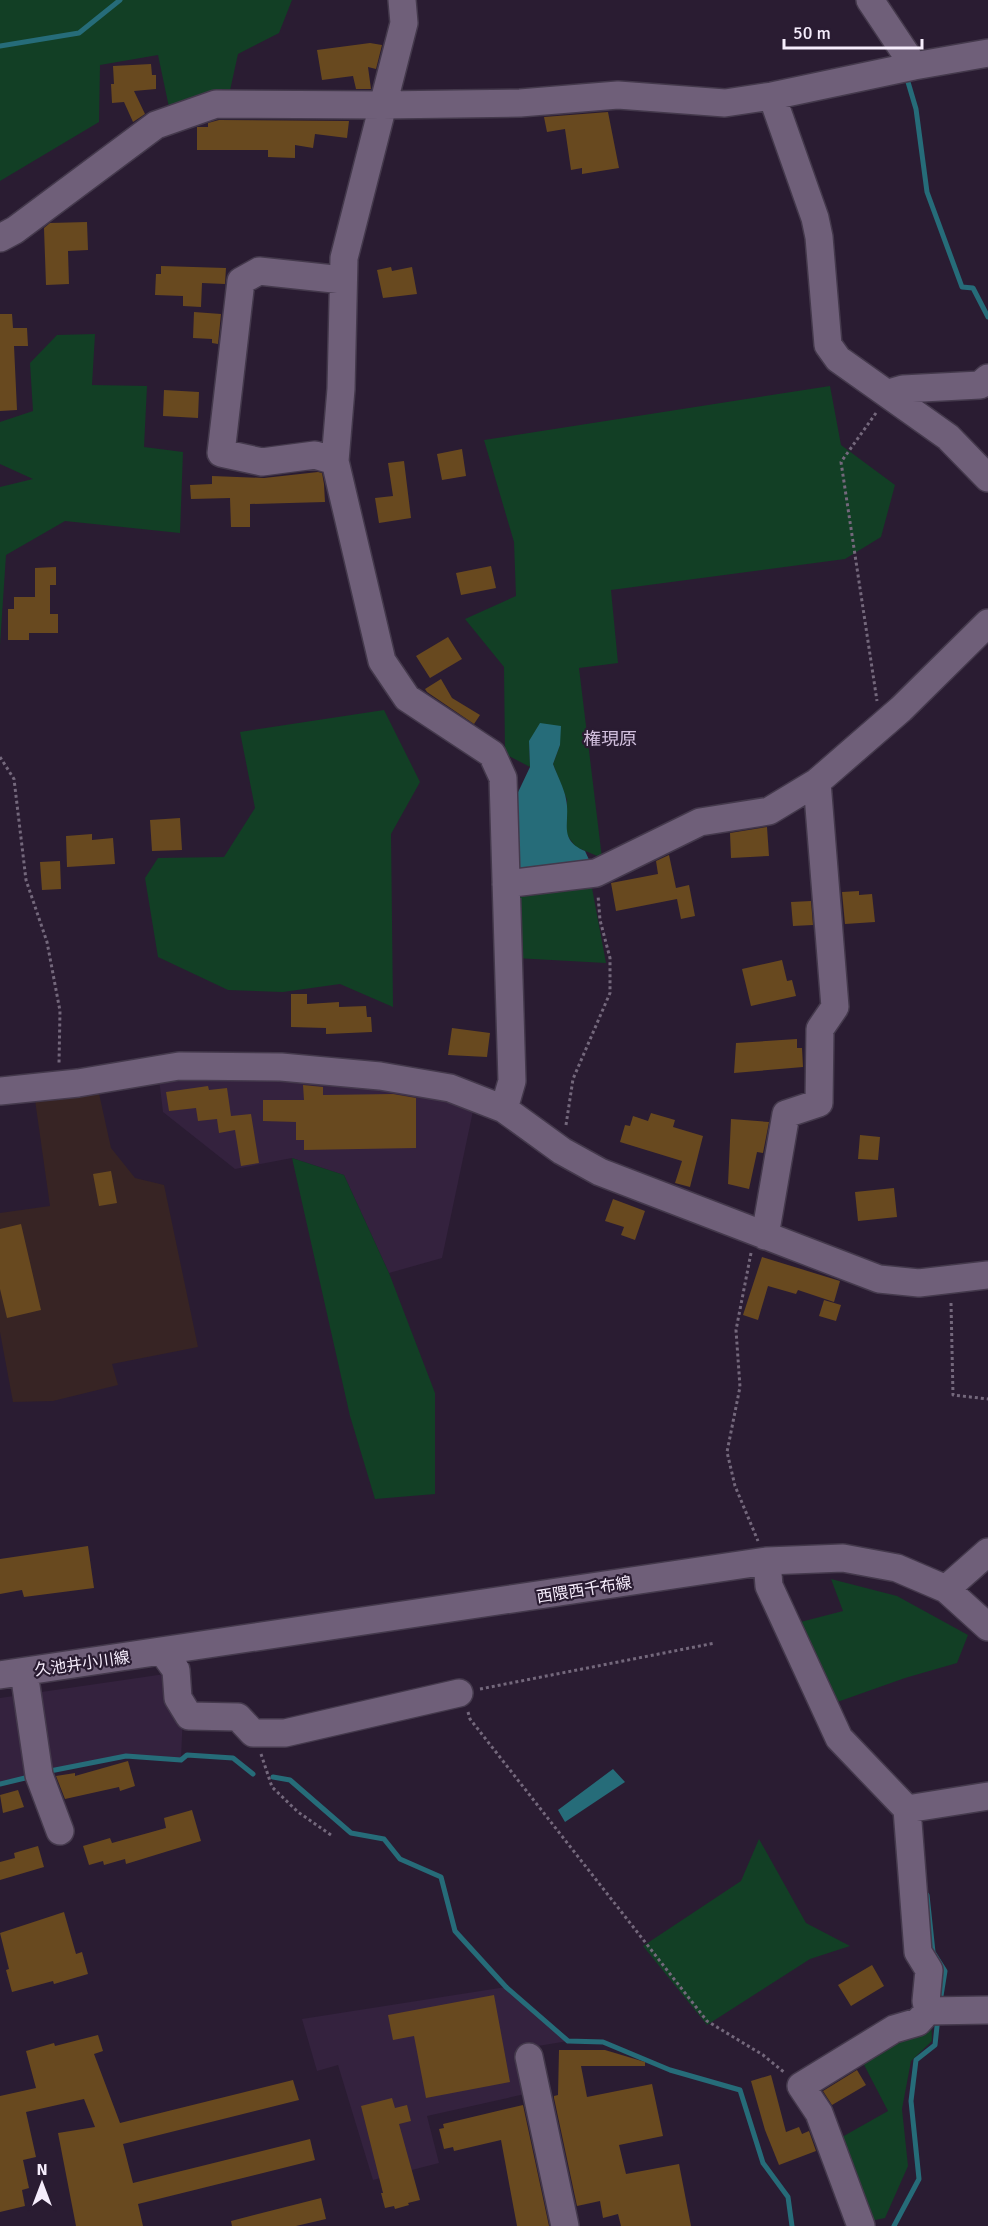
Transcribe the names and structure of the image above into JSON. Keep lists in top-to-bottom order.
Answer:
{
  "streets": {
    "street": ["西隈西千布線", "久池井小川線"]
  },
  "crossings": [
    ["西隈西千布線", "久池井小川線"]
  ],
  "districts": ["権現原"],
  "scale_bar": "50 m",
  "north": "top"
}
